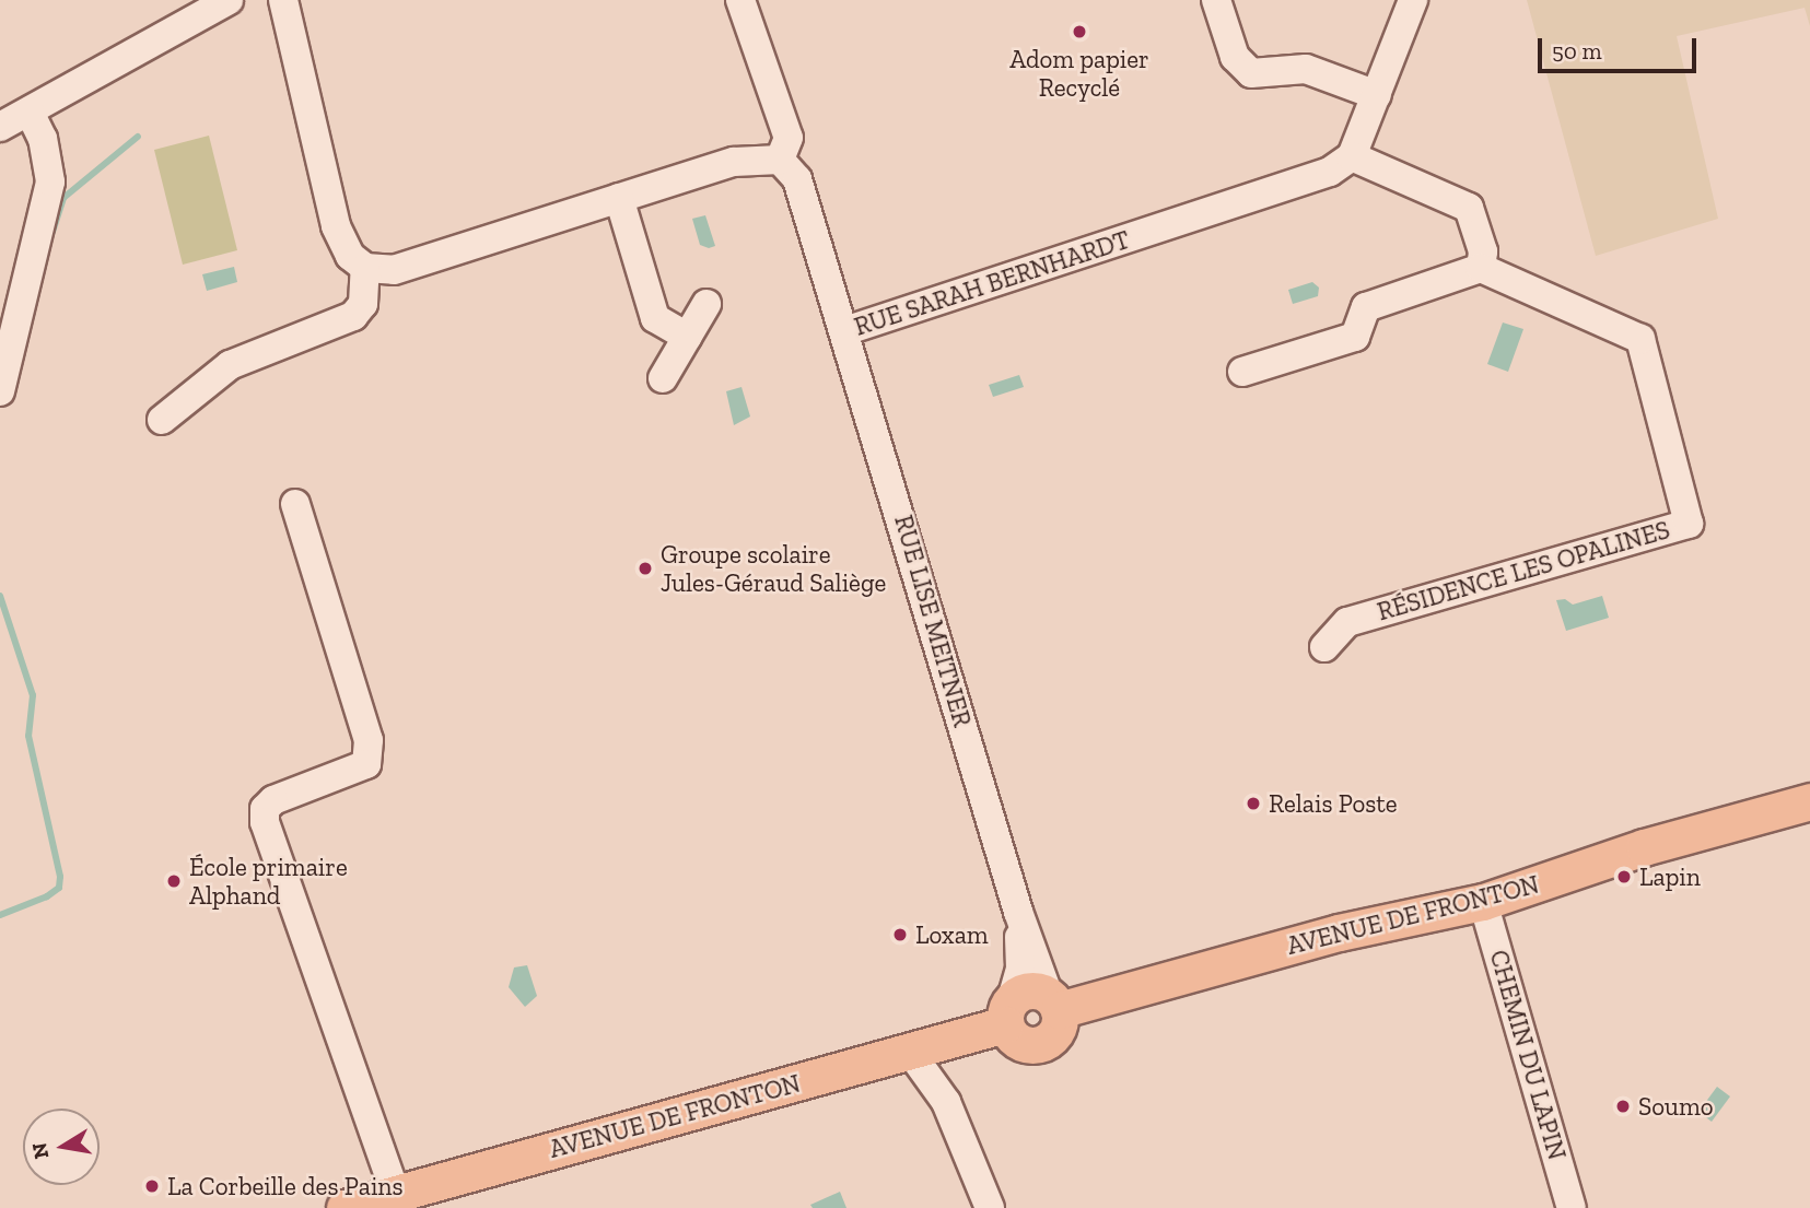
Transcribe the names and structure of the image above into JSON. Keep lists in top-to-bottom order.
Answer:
{
  "streets": {
    "main road": ["AVENUE DE FRONTON"],
    "street": [
      "RUE SARAH BERNHARDT",
      "RÉSIDENCE LES OPALINES",
      "RUE LISE MEITNER",
      "CHEMIN DU LAPIN"
    ]
  },
  "crossings": [
    ["RUE SARAH BERNHARDT", "RUE LISE MEITNER"],
    ["RUE LISE MEITNER", "AVENUE DE FRONTON"],
    ["AVENUE DE FRONTON", "CHEMIN DU LAPIN"]
  ],
  "places": [
    "Adom papier Recyclé",
    "Groupe scolaire Jules-Géraud Saliège",
    "Relais Poste",
    "Lapin",
    "École primaire Alphand",
    "Loxam",
    "Soumo",
    "La Corbeille des Pains"
  ],
  "scale_bar": "50 m",
  "north": "left"
}
